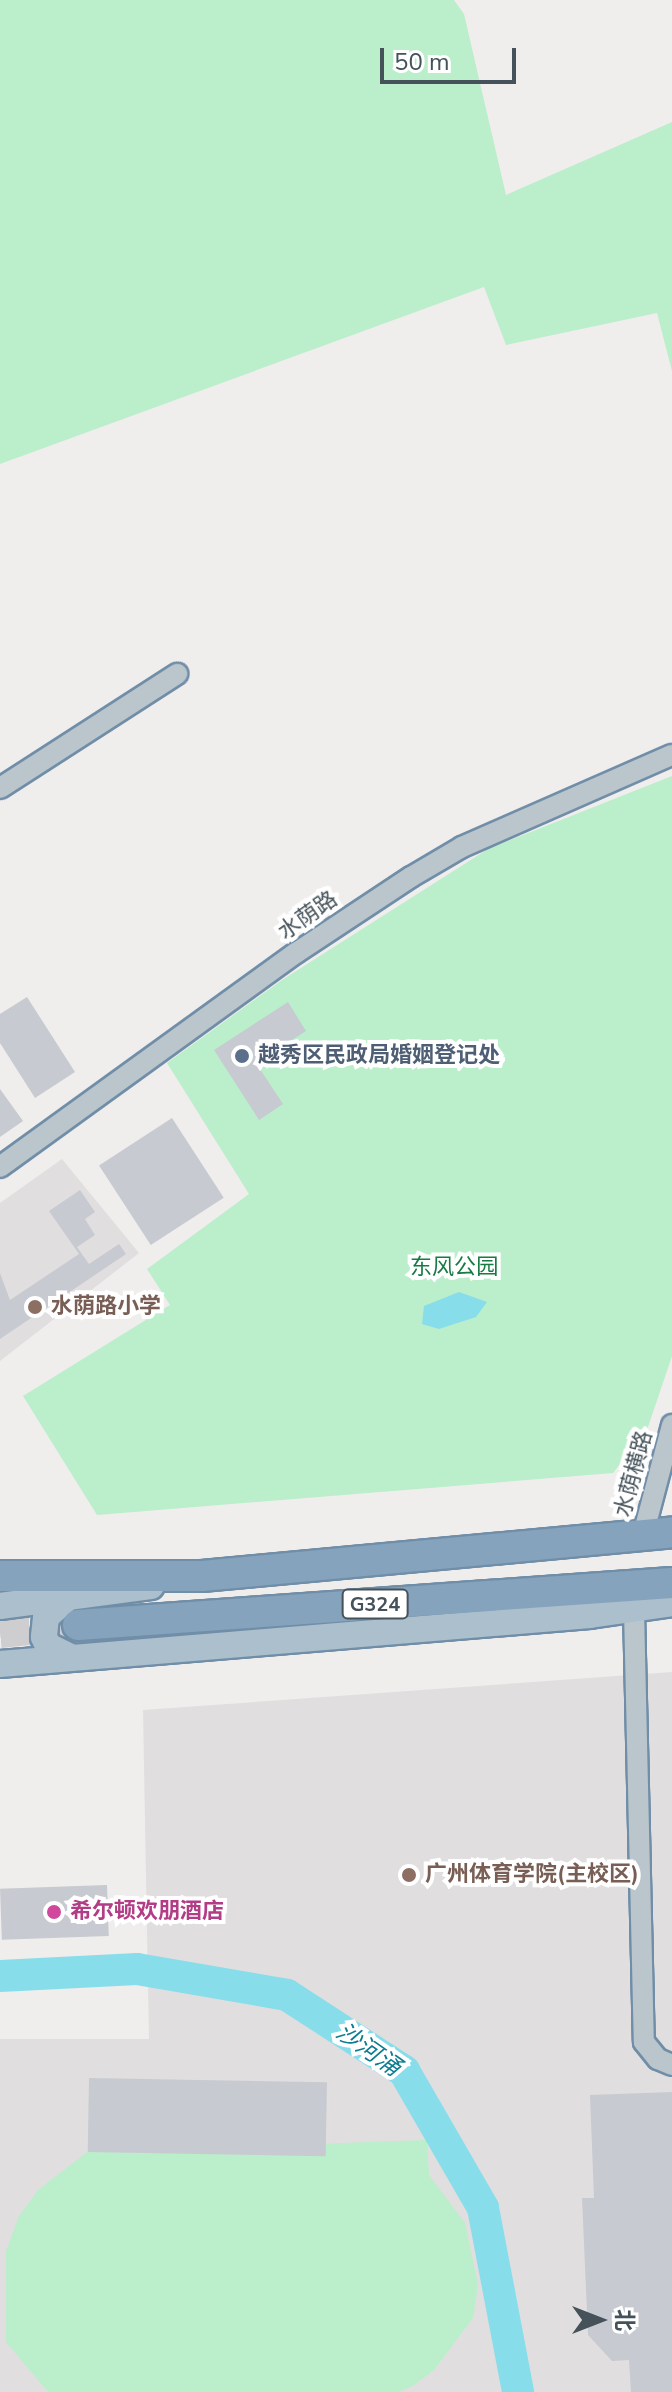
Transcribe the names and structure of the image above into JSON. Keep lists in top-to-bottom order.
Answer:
{
  "streets": {
    "highway": ["G324"],
    "street": ["水荫路", "水荫横路"]
  },
  "crossings": [
    ["水荫横路", "G324"]
  ],
  "water": ["沙河涌"],
  "parks": ["东风公园"],
  "places": [
    "越秀区民政局婚姻登记处",
    "水荫路小学",
    "广州体育学院(主校区)",
    "希尔顿欢朋酒店"
  ],
  "scale_bar": "50 m",
  "north": "right"
}
